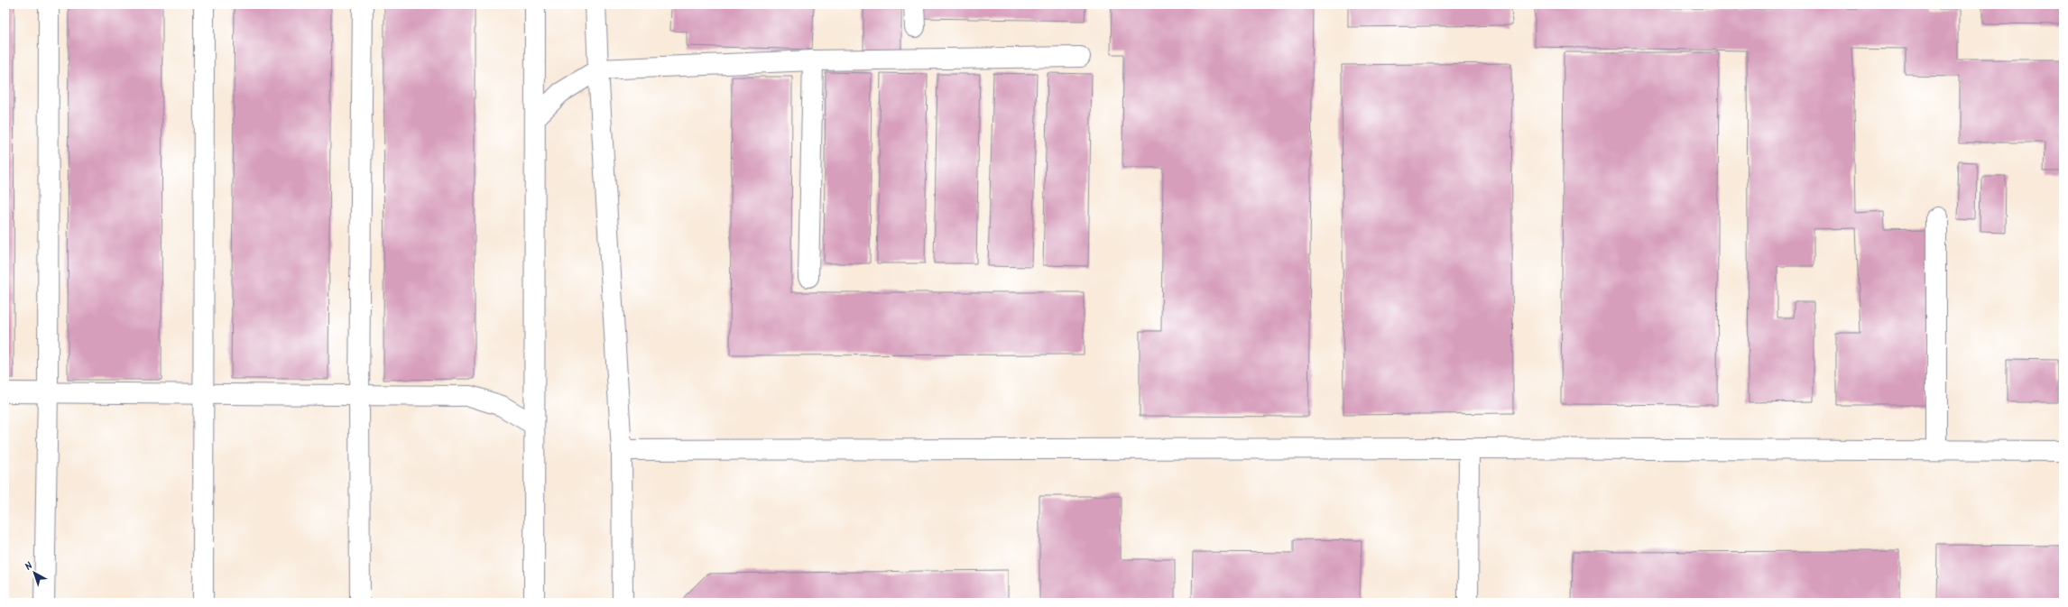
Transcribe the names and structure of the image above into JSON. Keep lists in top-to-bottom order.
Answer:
{
  "north": "top left"
}
